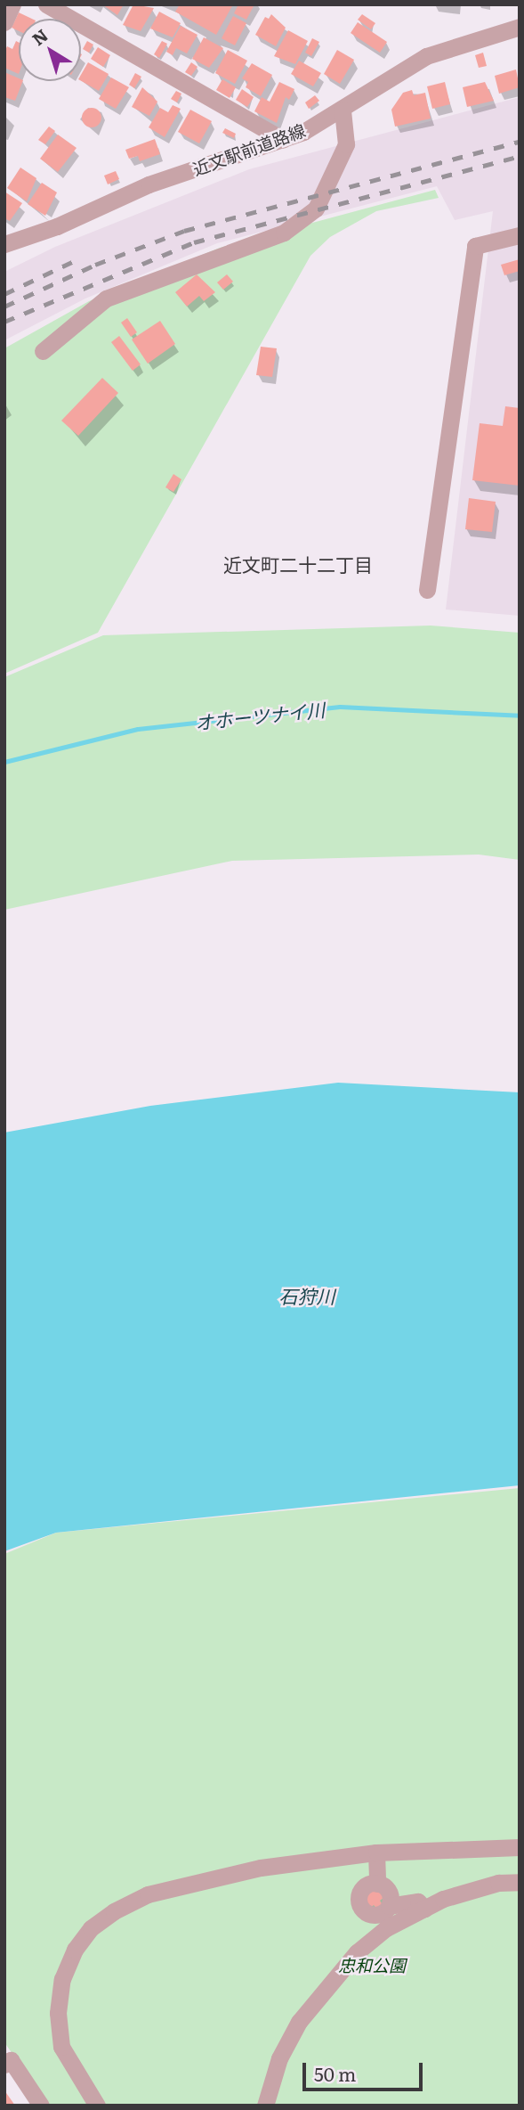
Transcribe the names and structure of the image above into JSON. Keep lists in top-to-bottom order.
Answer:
{
  "streets": {
    "street": ["近文駅前道路線"]
  },
  "districts": ["近文町二十二丁目"],
  "water": ["オホーツナイ川", "石狩川"],
  "parks": ["忠和公園"],
  "scale_bar": "50 m",
  "north": "top left"
}
